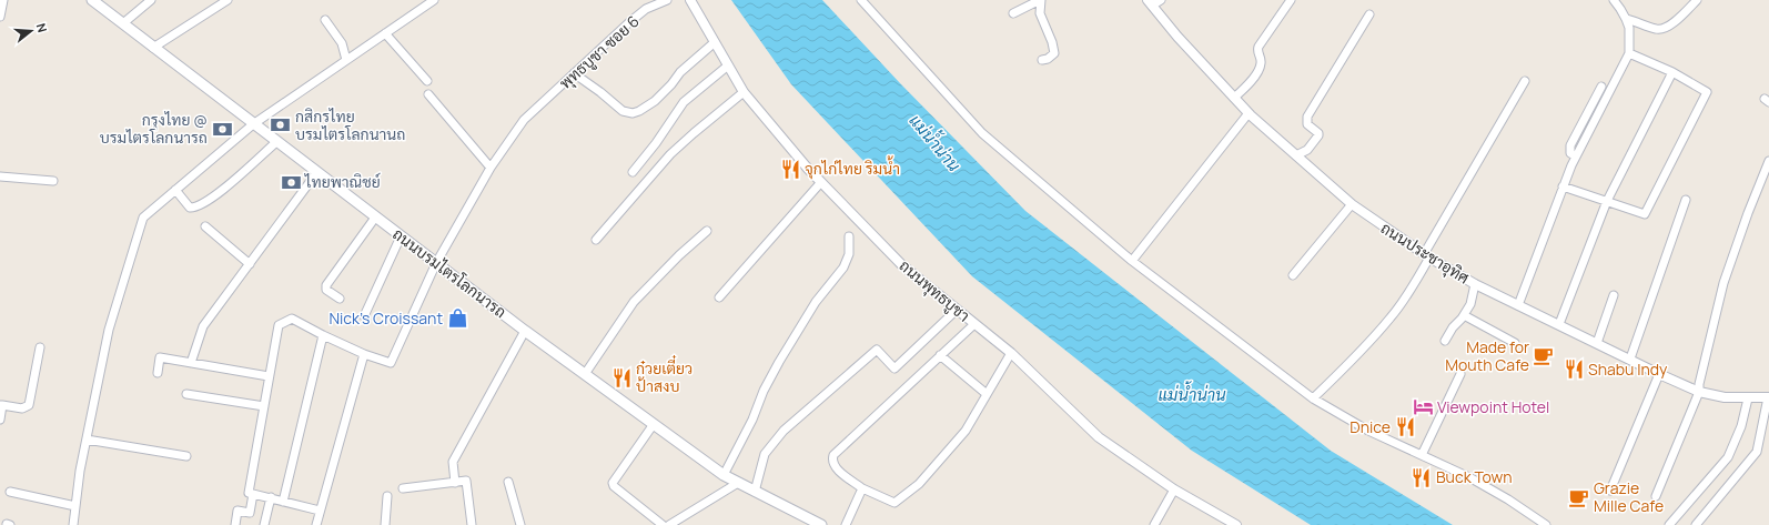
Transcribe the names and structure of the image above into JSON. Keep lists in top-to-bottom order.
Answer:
{
  "streets": {
    "main road": ["ถนนบรมไตรโลกนารถ"],
    "street": ["พุทธบูชา ซอย 6", "ถนนประชาอุทิศ", "ถนนพุทธบูชา"]
  },
  "crossings": [
    ["พุทธบูชา ซอย 6", "ถนนบรมไตรโลกนารถ"]
  ],
  "water": ["แม่น้ำน่าน"],
  "places": {
    "bank": ["กสิกรไทย บรมไตรโลกนานถ", "กรุงไทย @ บรมไตรโลกนารถ", "ไทยพาณิชย์"],
    "restaurant": [
      "จุกไก่ไทย ริมน้ำ",
      "Shabu Indy",
      "ก๋วยเตี๋ยว ป้าสงบ",
      "Dnice",
      "Buck Town"
    ],
    "shop": ["Nick's Croissant"],
    "cafe": ["Made for Mouth Cafe", "Grazie Mille Cafe"],
    "hotel": ["Viewpoint Hotel"]
  },
  "north": "right"
}
